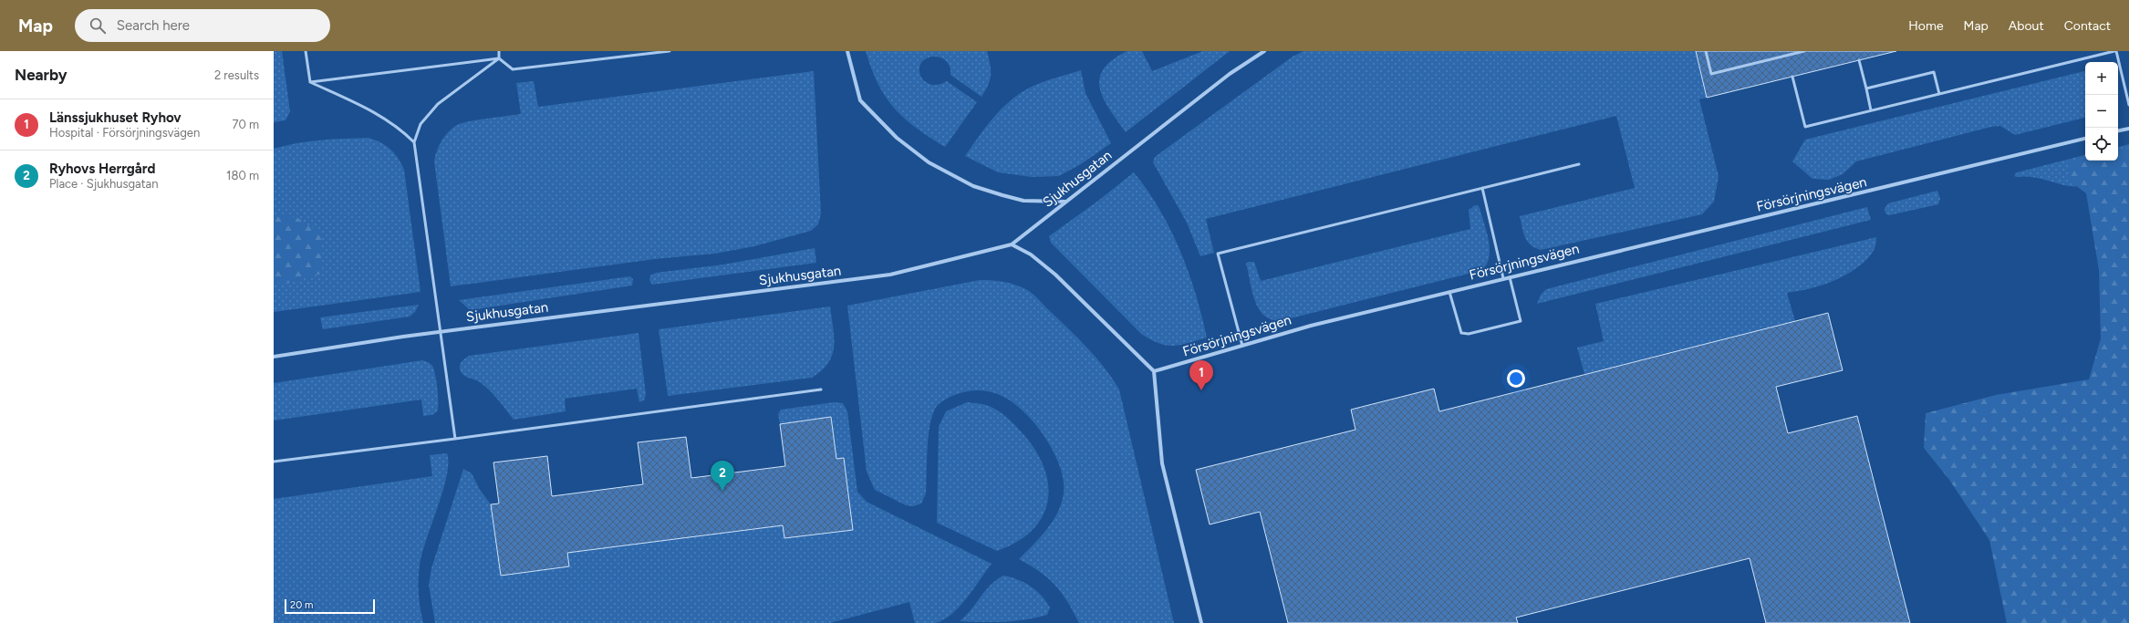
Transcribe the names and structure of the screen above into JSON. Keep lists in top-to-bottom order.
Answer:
{
  "streets": {
    "street": ["Sjukhusgatan", "Försörjningsvägen"]
  },
  "scale_bar": "20 m",
  "page": {
    "header": "Map",
    "search": "Search here",
    "nav": [
      "Home",
      "Map",
      "About",
      "Contact"
    ],
    "heading": ["Nearby", "2 results"],
    "map_buttons": ["+", "−"],
    "list": [
      {
        "mark": "1",
        "name": "Länssjukhuset Ryhov",
        "note": "Hospital · Försörjningsvägen",
        "value": "70 m"
      },
      {
        "mark": "2",
        "name": "Ryhovs Herrgård",
        "note": "Place · Sjukhusgatan",
        "value": "180 m"
      }
    ],
    "pins": ["1", "2"],
    "scale": "20 m"
  }
}
